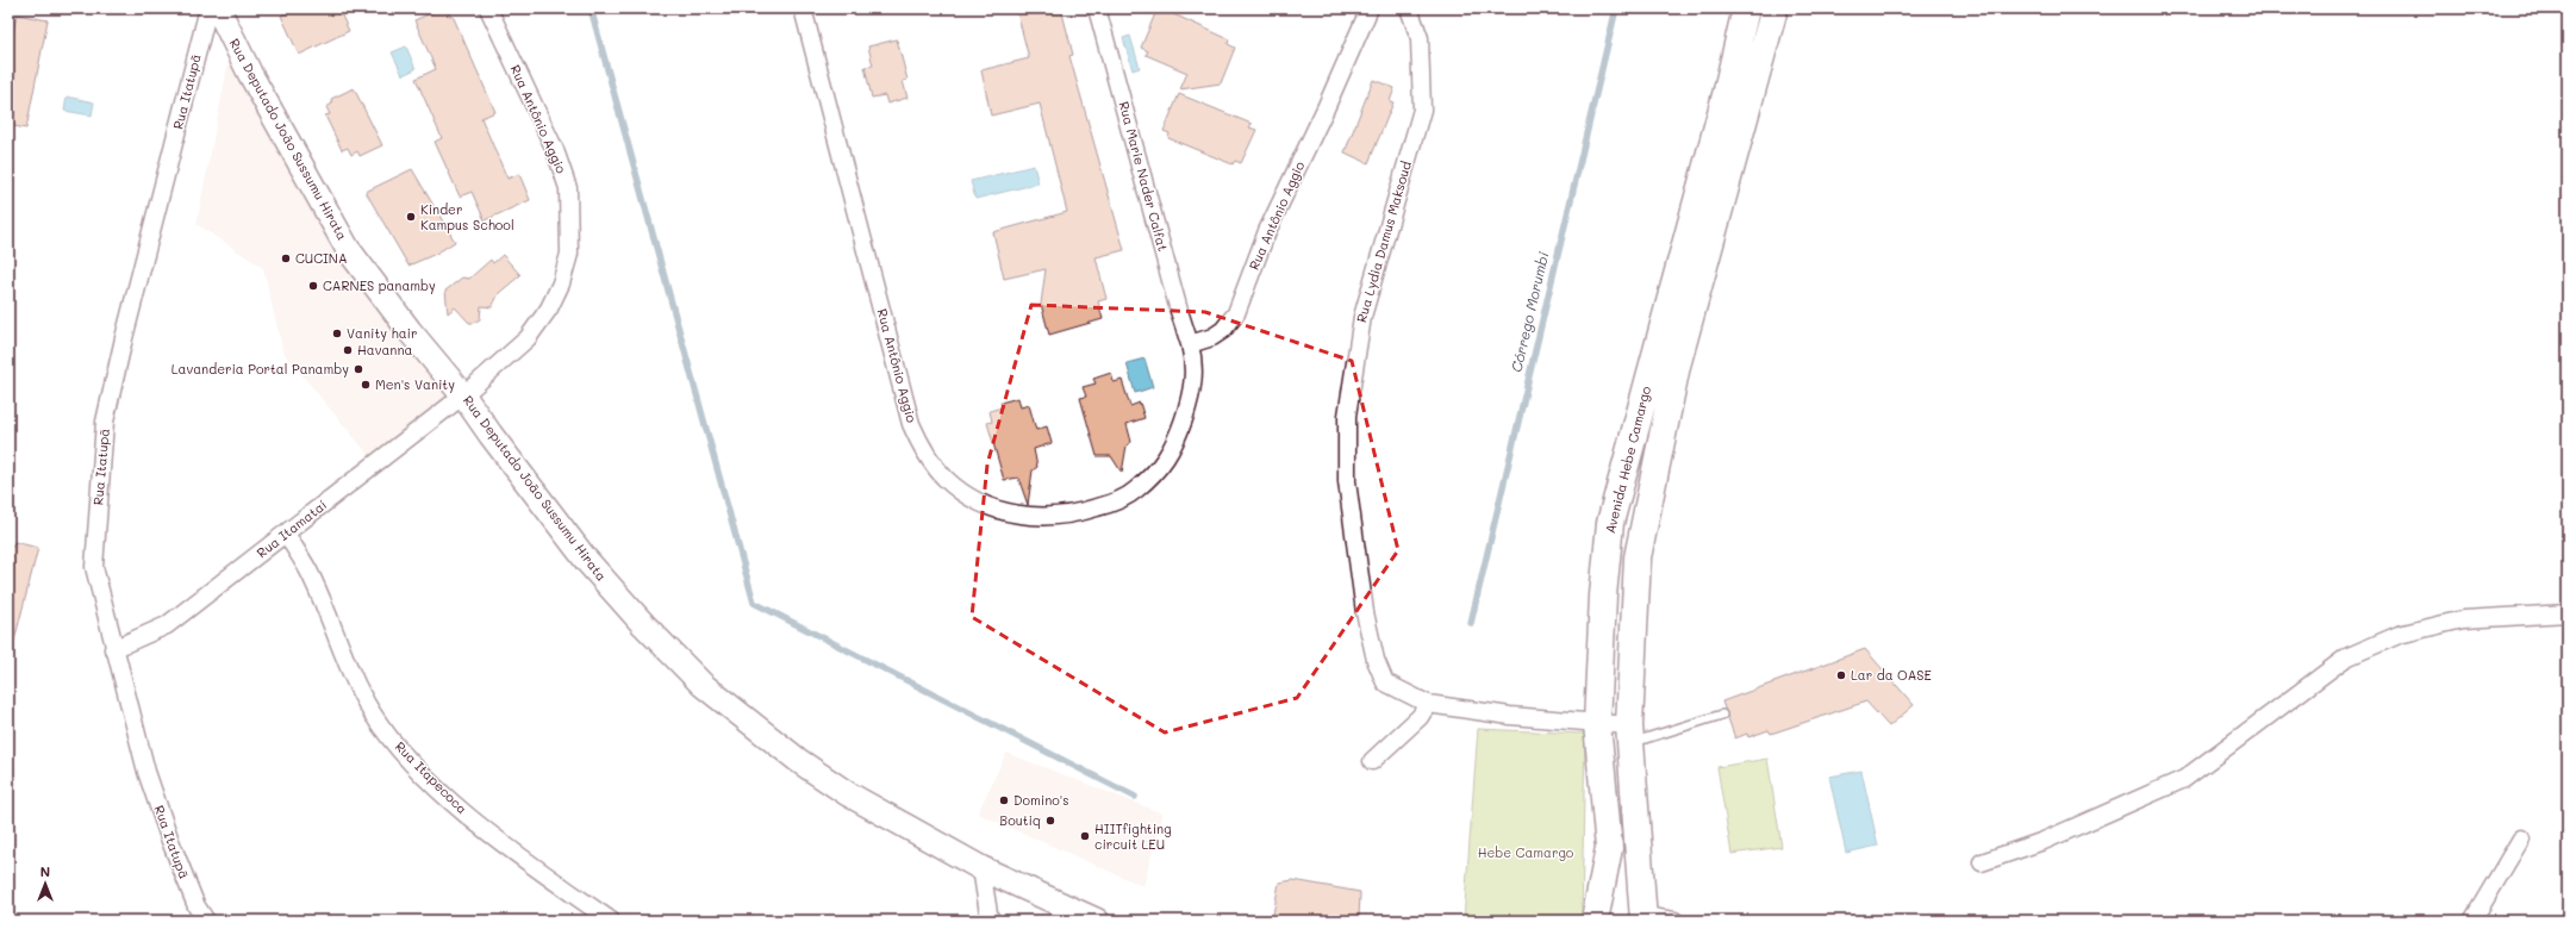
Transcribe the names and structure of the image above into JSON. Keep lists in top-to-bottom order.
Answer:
{
  "streets": {
    "main road": ["Rua Deputado João Sussumu Hirata", "Avenida Hebe Camargo"],
    "street": [
      "Rua Itatupã",
      "Rua Antônio Aggio",
      "Rua Marie Nader Calfat",
      "Rua Lydia Damus Maksoud",
      "Rua Itamataí",
      "Rua Itapecoca"
    ]
  },
  "crossings": [
    ["Rua Itatupã", "Rua Itamataí"],
    ["Rua Antônio Aggio", "Rua Deputado João Sussumu Hirata"],
    ["Rua Antônio Aggio", "Rua Marie Nader Calfat"],
    ["Rua Antônio Aggio", "Rua Itamataí"],
    ["Rua Deputado João Sussumu Hirata", "Rua Itamataí"],
    ["Rua Lydia Damus Maksoud", "Avenida Hebe Camargo"],
    ["Rua Itamataí", "Rua Itapecoca"]
  ],
  "water": ["Córrego Morumbi"],
  "parks": ["Hebe Camargo"],
  "places": [
    "Kinder Kampus School",
    "CUCINA",
    "CARNES panamby",
    "Vanity hair",
    "Havanna",
    "Lavanderia Portal Panamby",
    "Men's Vanity",
    "Lar da OASE",
    "Domino's",
    "Boutiq",
    "HIITfighting circuit LEU"
  ],
  "north": "top"
}
